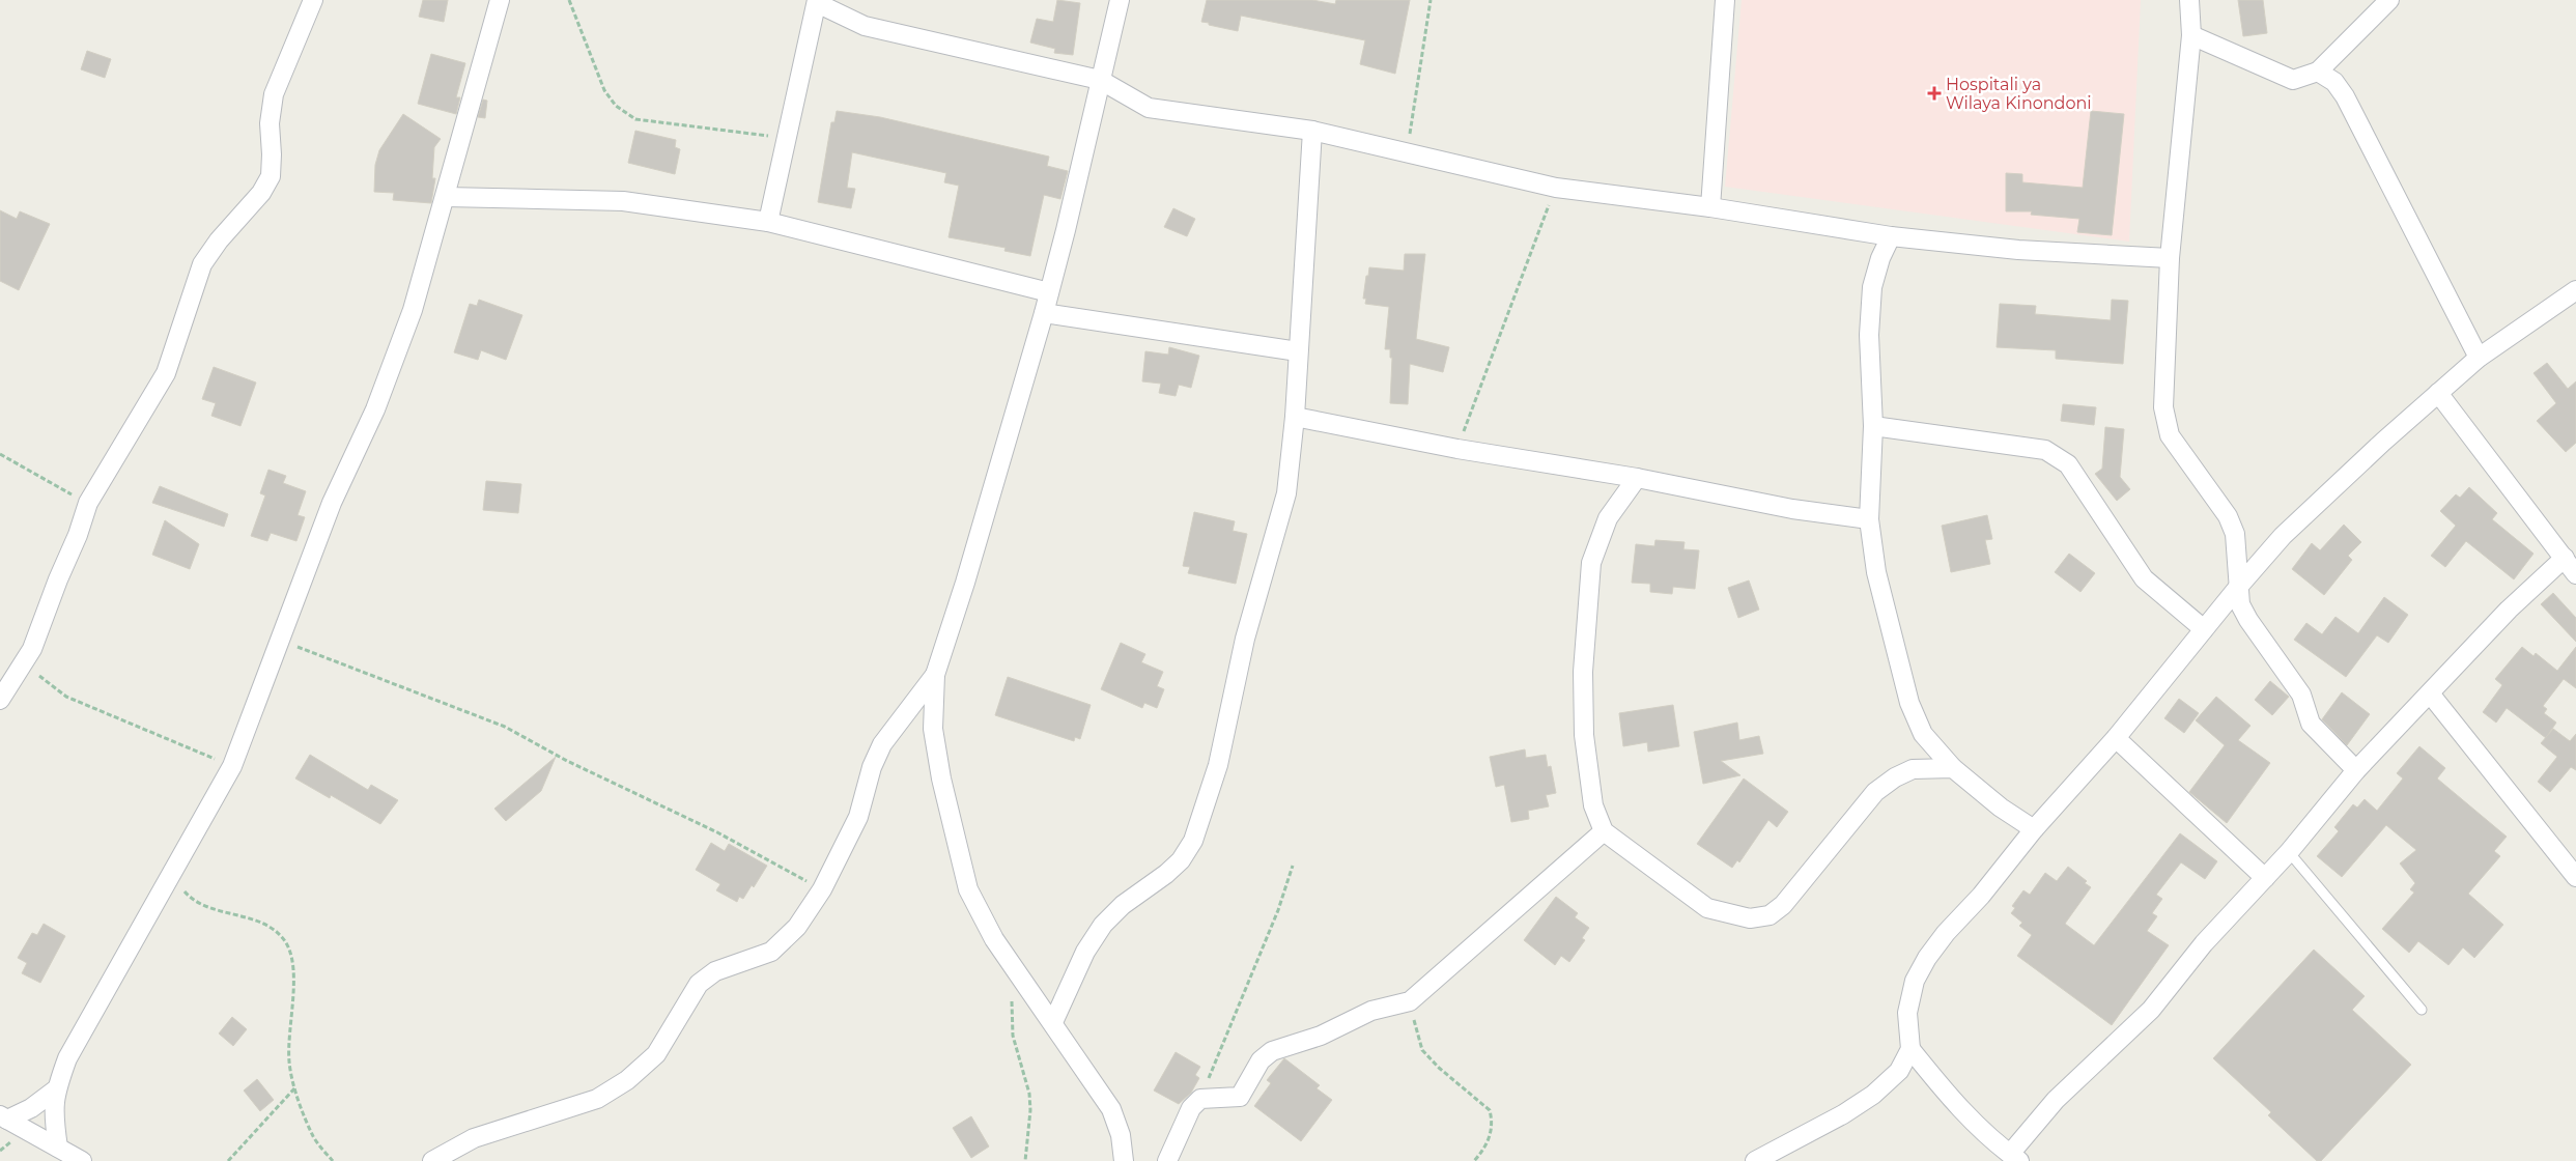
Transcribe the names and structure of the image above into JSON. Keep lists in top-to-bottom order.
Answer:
{
  "places": {
    "health": ["Hospitali ya Wilaya Kinondoni"]
  }
}
